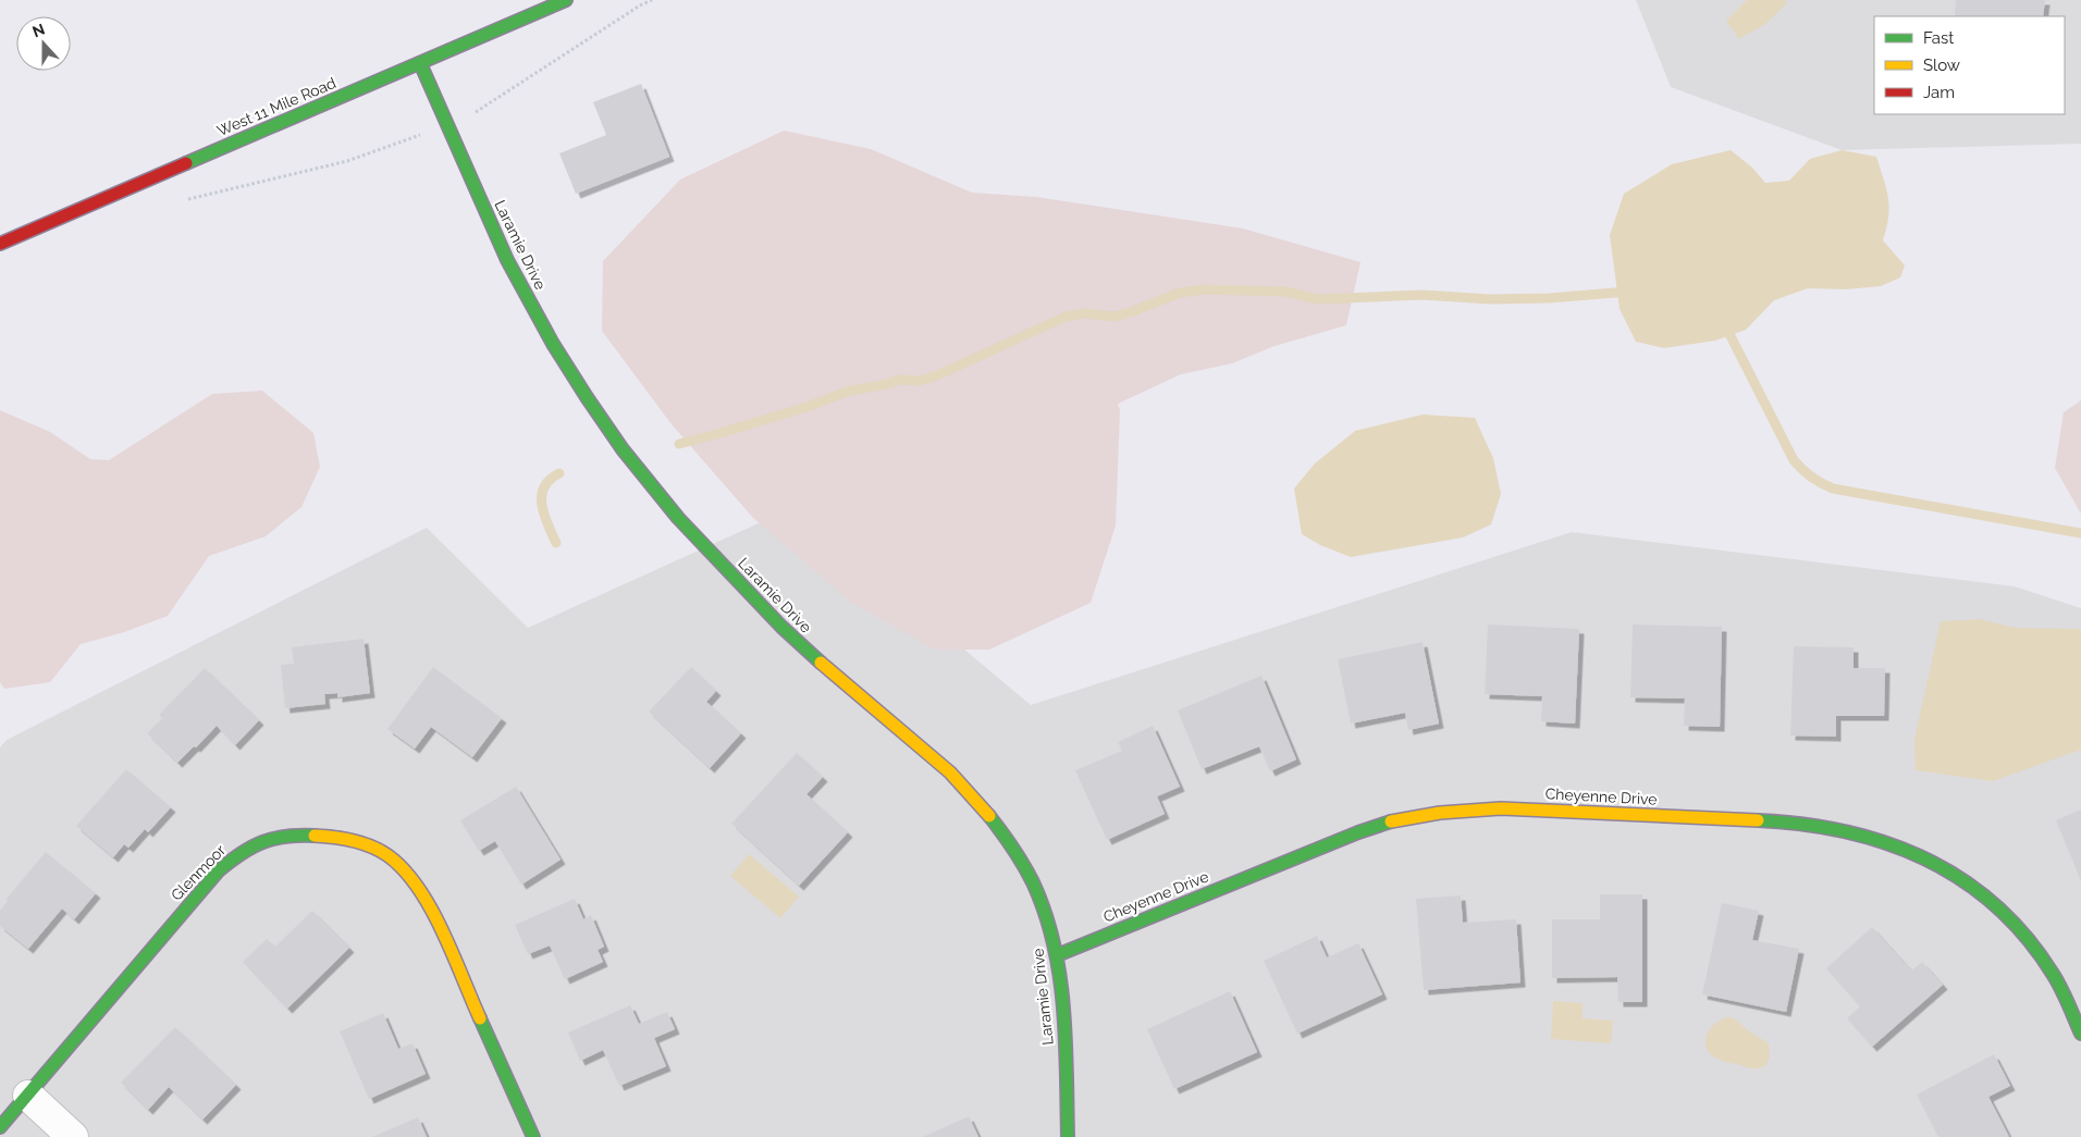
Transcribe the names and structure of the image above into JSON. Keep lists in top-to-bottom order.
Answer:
{
  "streets": {
    "street": [
      "West 11 Mile Road",
      "Laramie Drive",
      "Cheyenne Drive",
      "Glenmoor"
    ]
  },
  "crossings": [
    ["West 11 Mile Road", "Laramie Drive"],
    ["Laramie Drive", "Cheyenne Drive"]
  ],
  "legend": ["Fast", "Slow", "Jam"],
  "north": "top"
}
